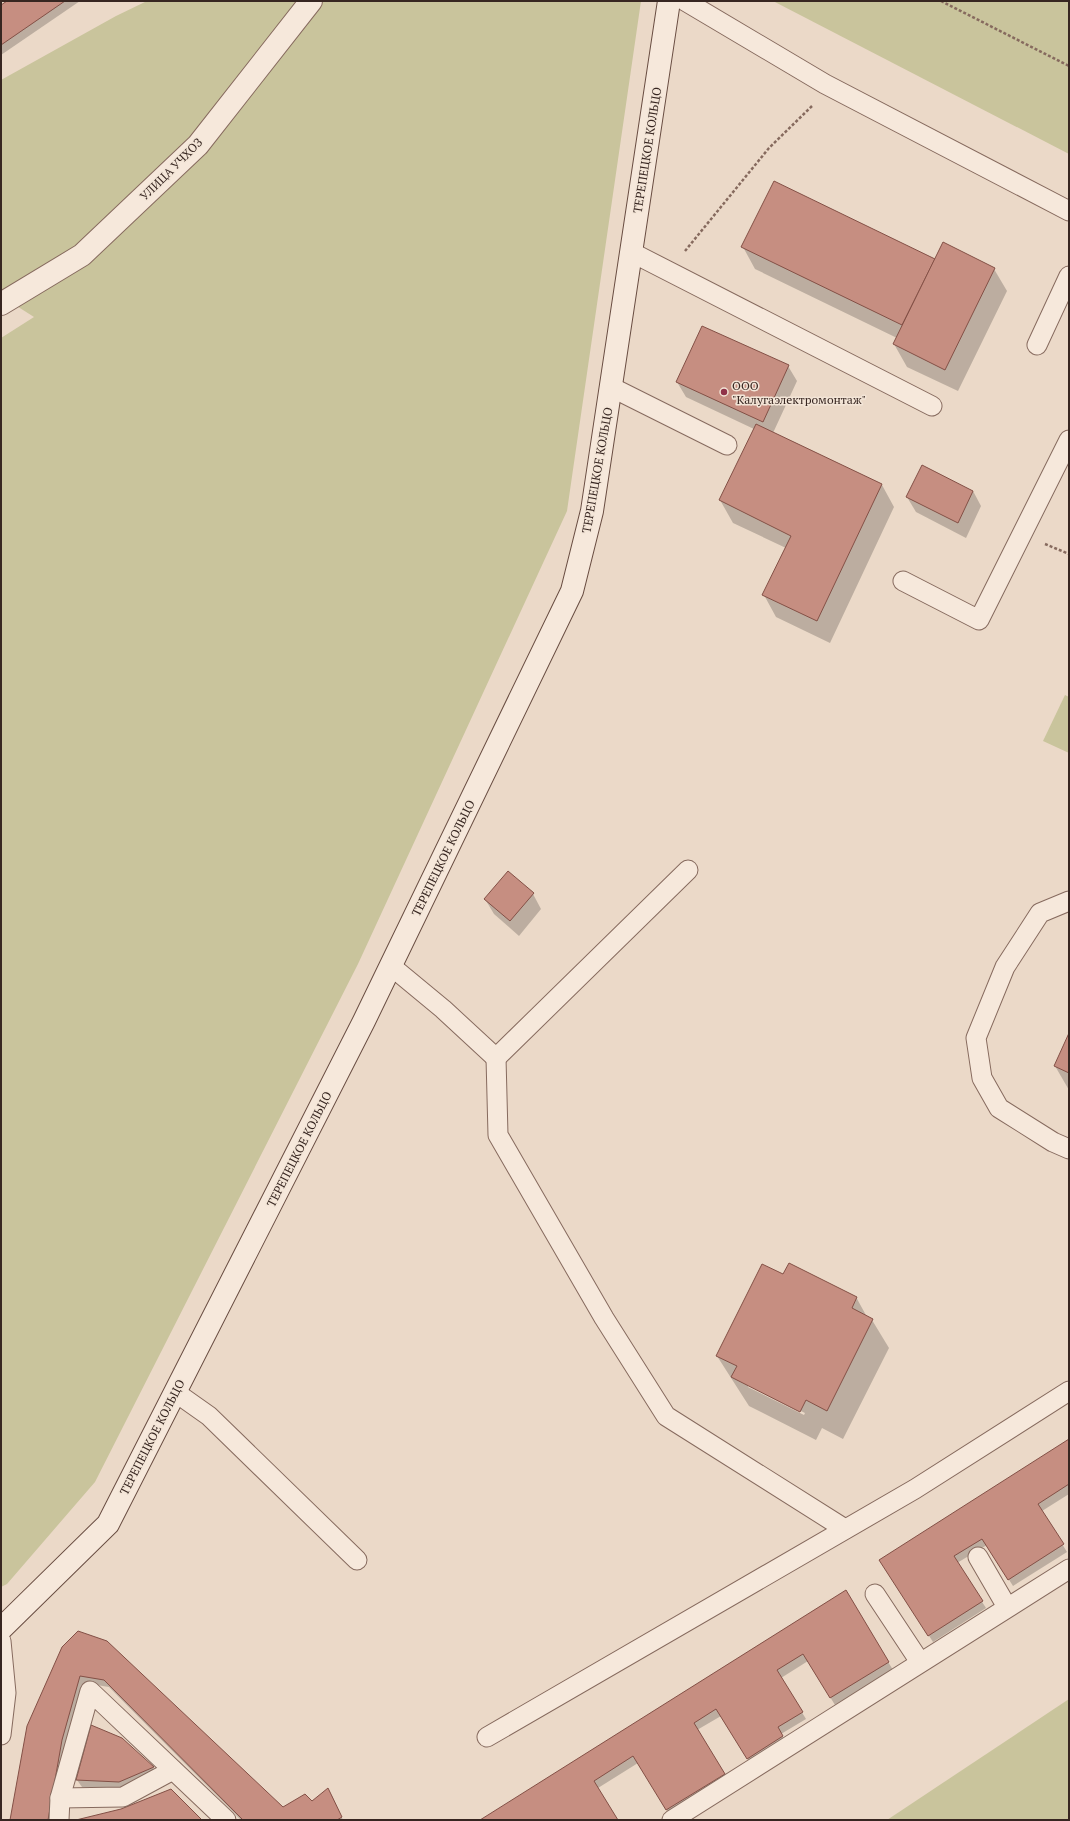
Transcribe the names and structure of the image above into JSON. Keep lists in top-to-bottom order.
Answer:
{
  "streets": {
    "street": ["ТЕРЕПЕЦКОЕ КОЛЬЦО", "УЛИЦА УЧХОЗ"]
  },
  "places": ["ООО \"Калугаэлектромонтаж\""]
}
